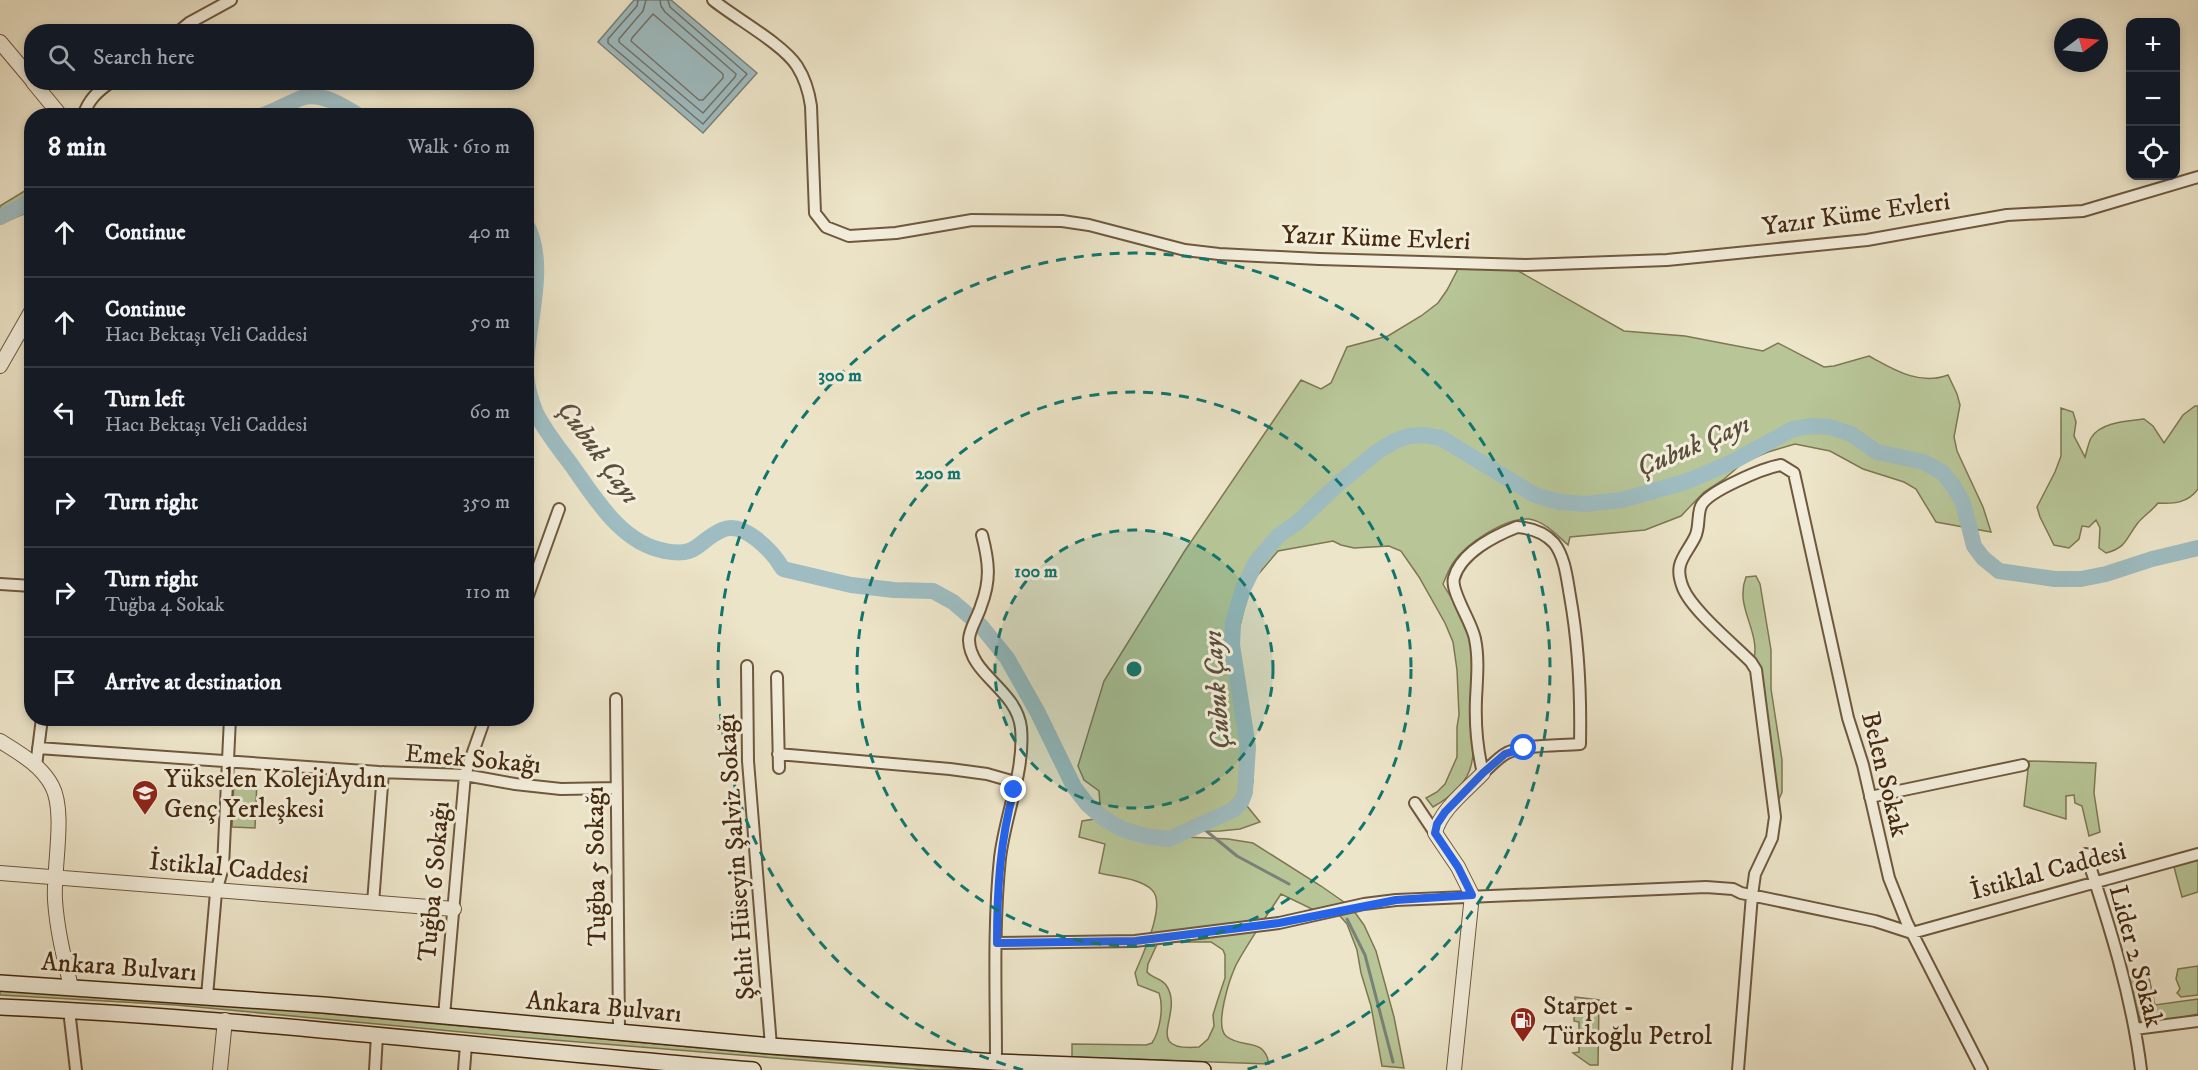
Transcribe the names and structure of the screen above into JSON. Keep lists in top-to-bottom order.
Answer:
{
  "streets": {
    "main road": ["Ankara Bulvarı"],
    "street": [
      "Yazır Küme Evleri",
      "Emek Sokağı",
      "Belen Sokak",
      "Şehit Hüseyin Şalviz Sokağı",
      "Tuğba 5 Sokağı",
      "İstiklal Caddesi",
      "Tuğba 6 Sokağı",
      "Lider 2 Sokak"
    ]
  },
  "crossings": [
    ["Emek Sokağı", "Tuğba 5 Sokağı"],
    ["Emek Sokağı", "Tuğba 6 Sokağı"],
    ["Belen Sokak", "İstiklal Caddesi"],
    ["Şehit Hüseyin Şalviz Sokağı", "Ankara Bulvarı"],
    ["Tuğba 5 Sokağı", "Ankara Bulvarı"],
    ["İstiklal Caddesi", "Tuğba 6 Sokağı"],
    ["İstiklal Caddesi", "Lider 2 Sokak"],
    ["Tuğba 6 Sokağı", "Ankara Bulvarı"]
  ],
  "water": ["Çubuk Çayı"],
  "places": {
    "school or university": ["Yükselen KolejiAydın Genç Yerleşkesi"],
    "fuel station": ["Starpet - Türkoğlu Petrol"]
  },
  "north": "right",
  "page": {
    "map_buttons": ["+", "−"],
    "search": "Search here",
    "heading": ["8 min", "Walk · 610 m"],
    "list": [
      ["Continue", "40 m"],
      ["Continue", "Hacı Bektaşı Veli Caddesi", "50 m"],
      ["Turn left", "Hacı Bektaşı Veli Caddesi", "60 m"],
      ["Turn right", "350 m"],
      ["Turn right", "Tuğba 4 Sokak", "110 m"],
      "Arrive at destination"
    ]
  },
  "rings": ["300 m", "200 m", "100 m"]
}
